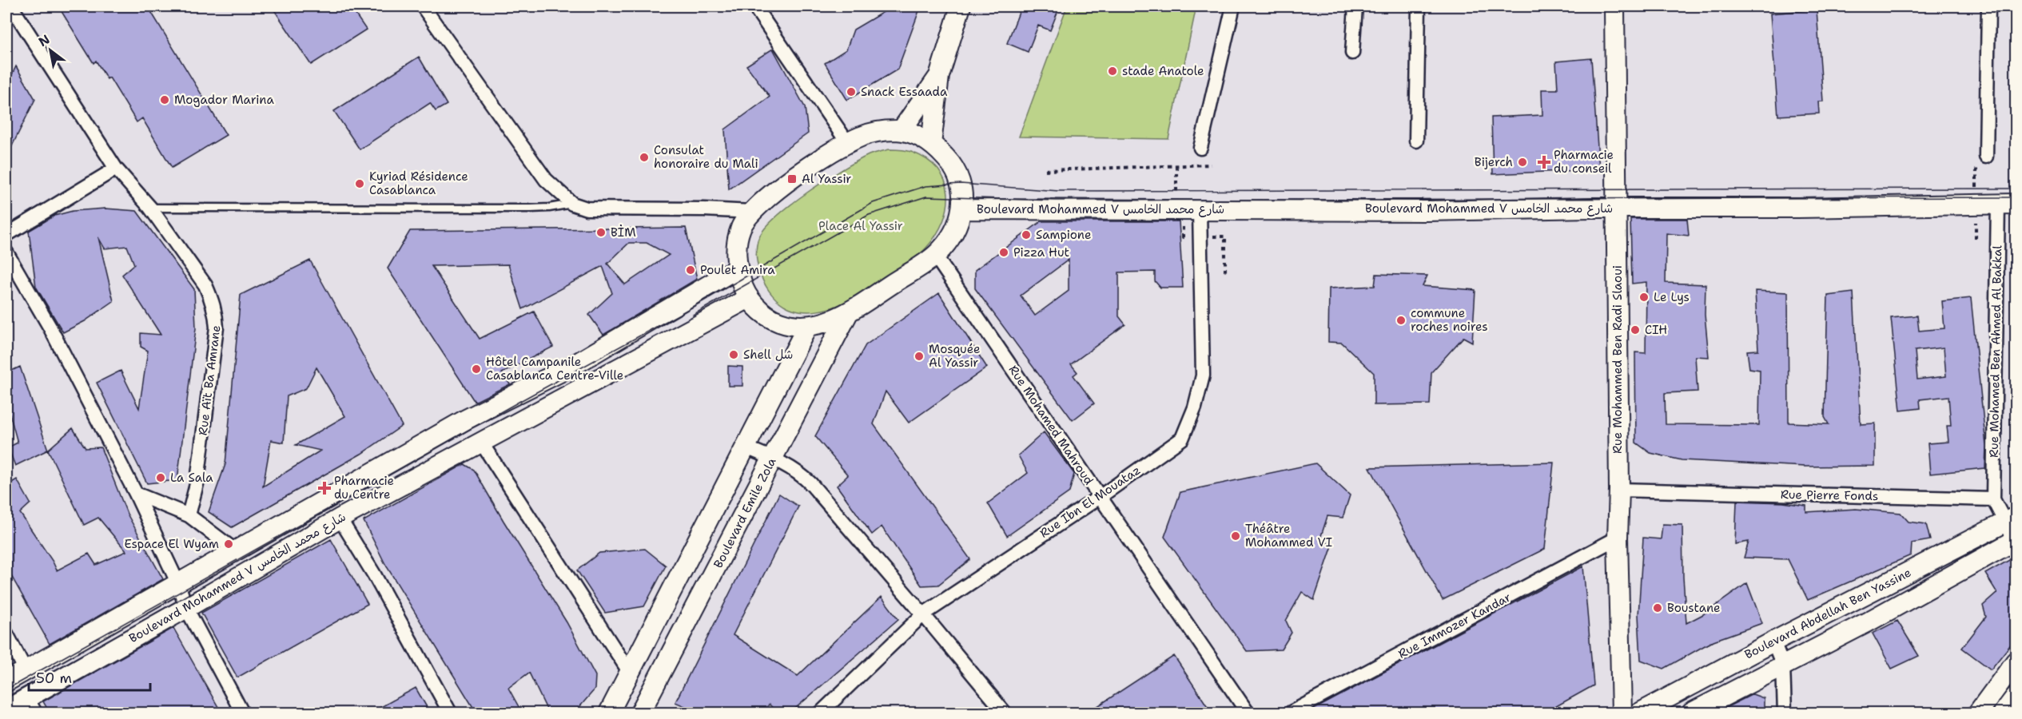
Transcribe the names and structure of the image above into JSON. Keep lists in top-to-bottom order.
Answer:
{
  "streets": {
    "street": [
      "Boulevard Mohammed V شارع محمد الخامس",
      "Rue Mohamed Ben Ahmed Al Bakkal",
      "Rue Mohammed Ben Radi Slaoui",
      "Rue Aït Ba Amrane",
      "Rue Mohamed Mahroud",
      "Rue Pierre Fonds",
      "Rue Ibn El Mouataz",
      "Boulevard Emile Zola",
      "Boulevard Abdellah Ben Yassine",
      "Rue Immozer Kandar"
    ]
  },
  "crossings": [
    ["Boulevard Mohammed V شارع محمد الخامس", "Rue Mohamed Ben Ahmed Al Bakkal"],
    ["Boulevard Mohammed V شارع محمد الخامس", "Rue Mohammed Ben Radi Slaoui"],
    ["Boulevard Mohammed V شارع محمد الخامس", "Rue Ibn El Mouataz"],
    ["Rue Mohamed Ben Ahmed Al Bakkal", "Rue Pierre Fonds"],
    ["Rue Mohammed Ben Radi Slaoui", "Rue Pierre Fonds"],
    ["Rue Mohammed Ben Radi Slaoui", "Rue Immozer Kandar"],
    ["Rue Mohamed Mahroud", "Rue Ibn El Mouataz"]
  ],
  "parks": ["Place Al Yassir"],
  "places": {
    "other": [
      "stade Anatole",
      "Snack Essaada",
      "Mogador Marina",
      "Consulat honoraire du Mali",
      "Bijerch",
      "Kyriad Résidence Casablanca",
      "BİM",
      "Sampione",
      "Pizza Hut",
      "Poulet Amira",
      "Le Lys",
      "commune roches noires",
      "CIH",
      "Shell شل",
      "Mosquée Al Yassir",
      "Hôtel Campanile Casablanca Centre-Ville",
      "La Sala",
      "Théâtre Mohammed VI",
      "Espace El Wyam",
      "Boustane"
    ],
    "health": ["Pharmacie du conseil", "Pharmacie du Centre"],
    "transit": ["Al Yassir"]
  },
  "scale_bar": "50 m",
  "north": "top left"
}
